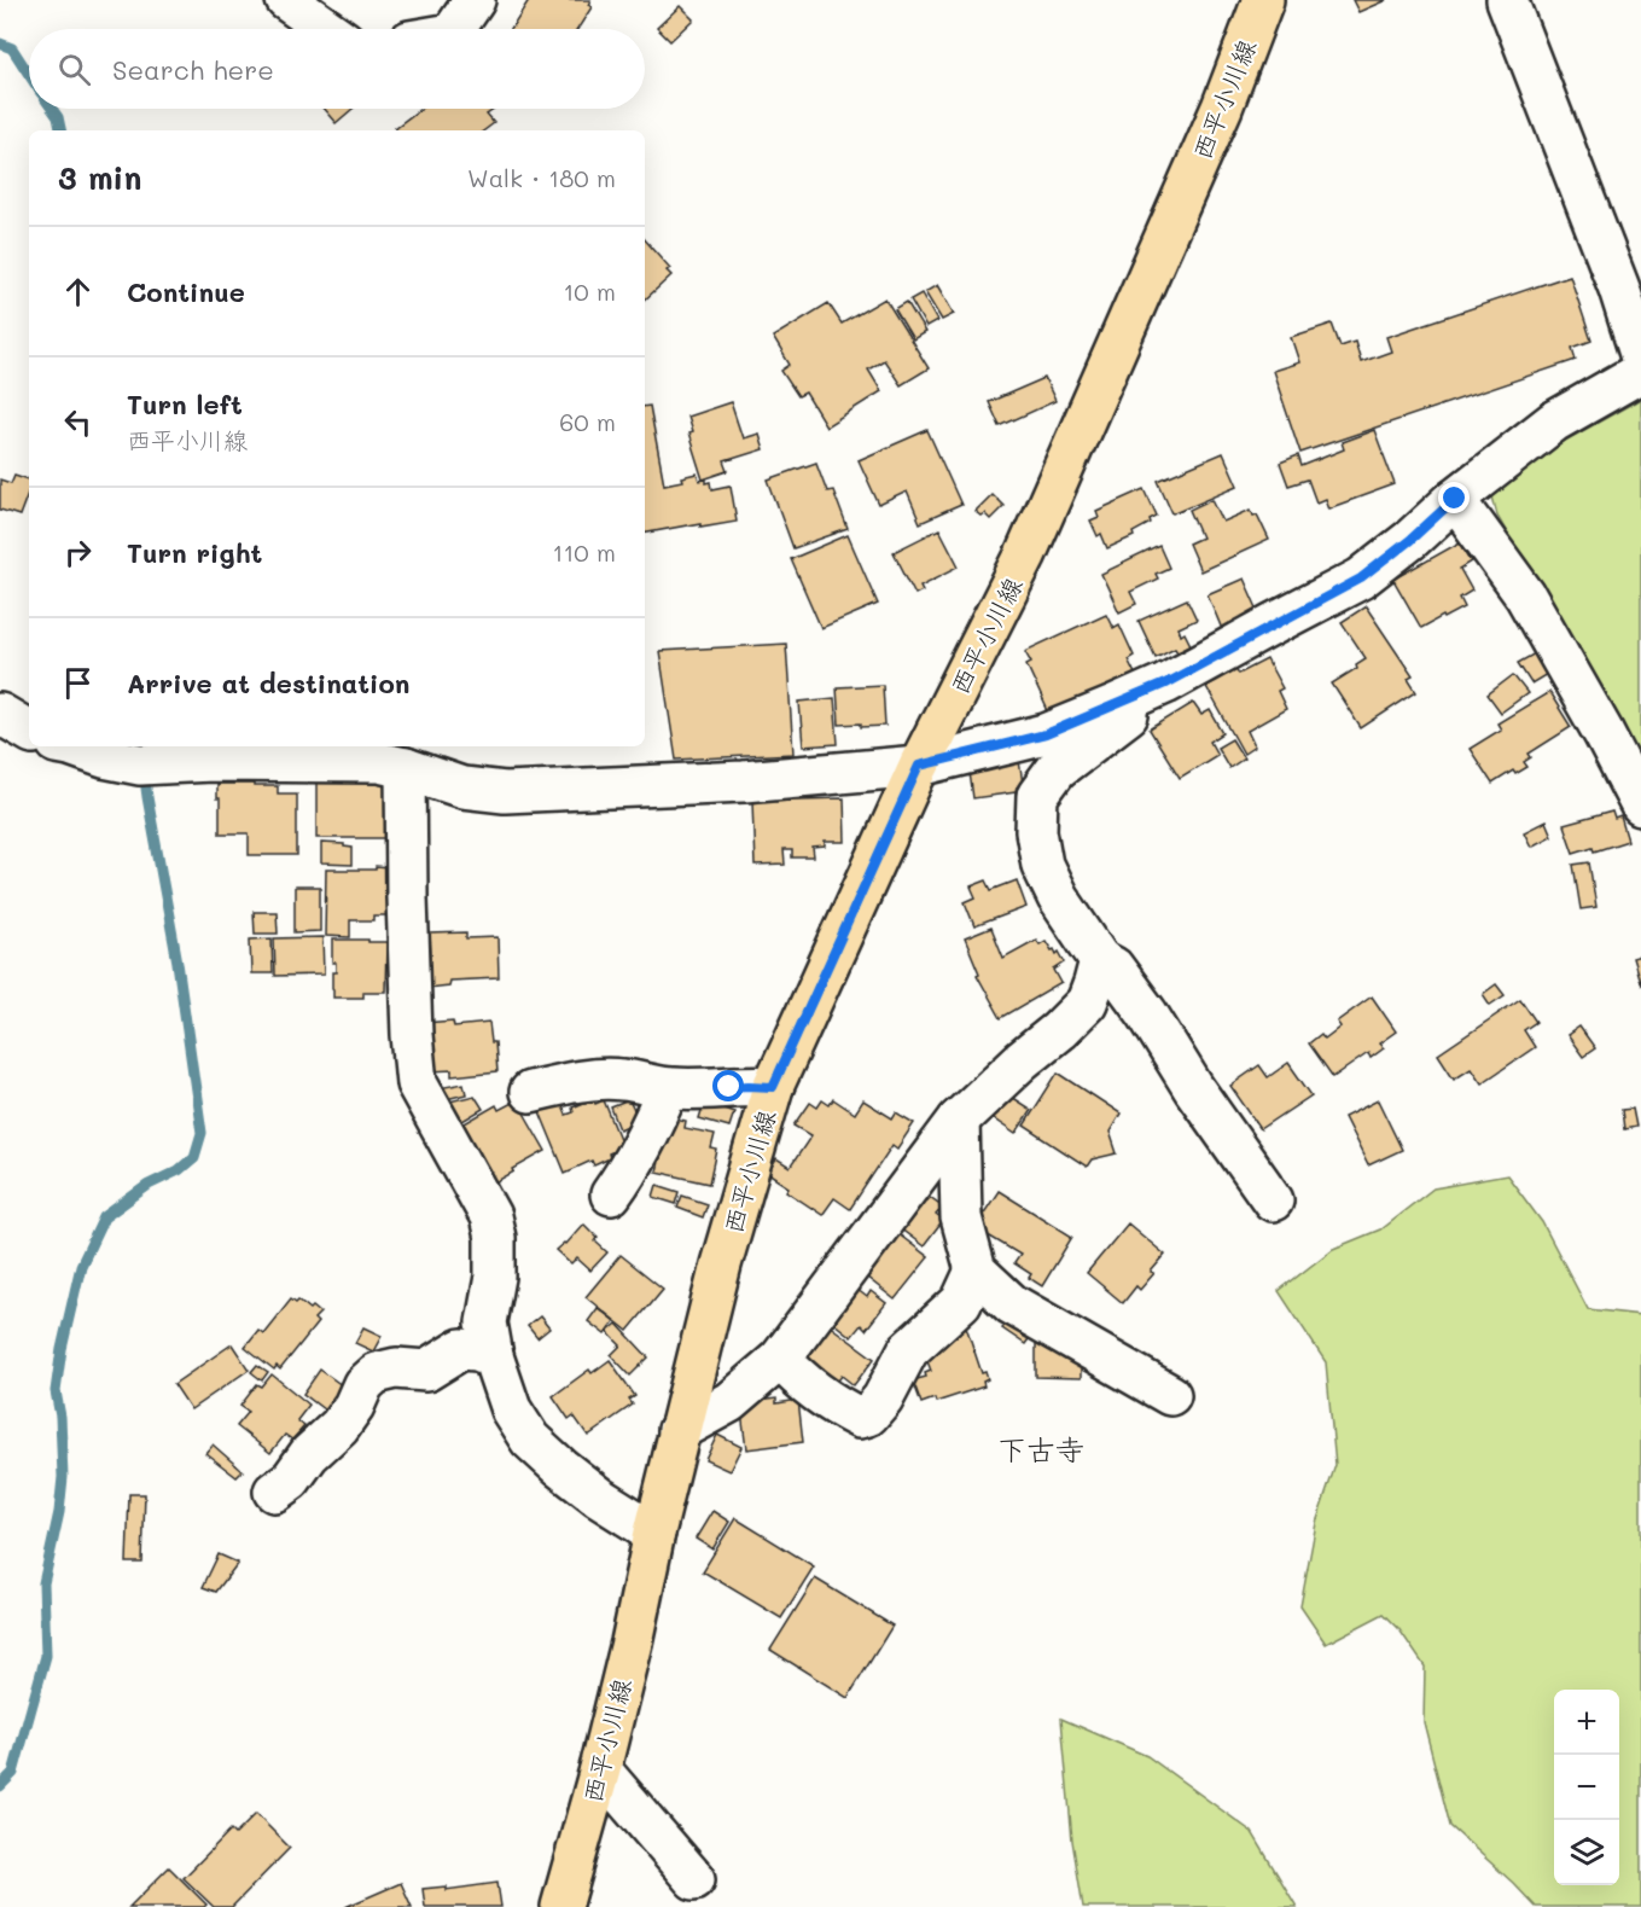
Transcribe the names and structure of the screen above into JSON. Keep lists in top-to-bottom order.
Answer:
{
  "streets": {
    "main road": ["西平小川線"]
  },
  "districts": ["下古寺"],
  "page": {
    "search": "Search here",
    "heading": ["3 min", "Walk · 180 m"],
    "list": [
      ["Continue", "10 m"],
      ["Turn left", "西平小川線", "60 m"],
      ["Turn right", "110 m"],
      "Arrive at destination"
    ],
    "map_buttons": ["+", "−"]
  }
}
